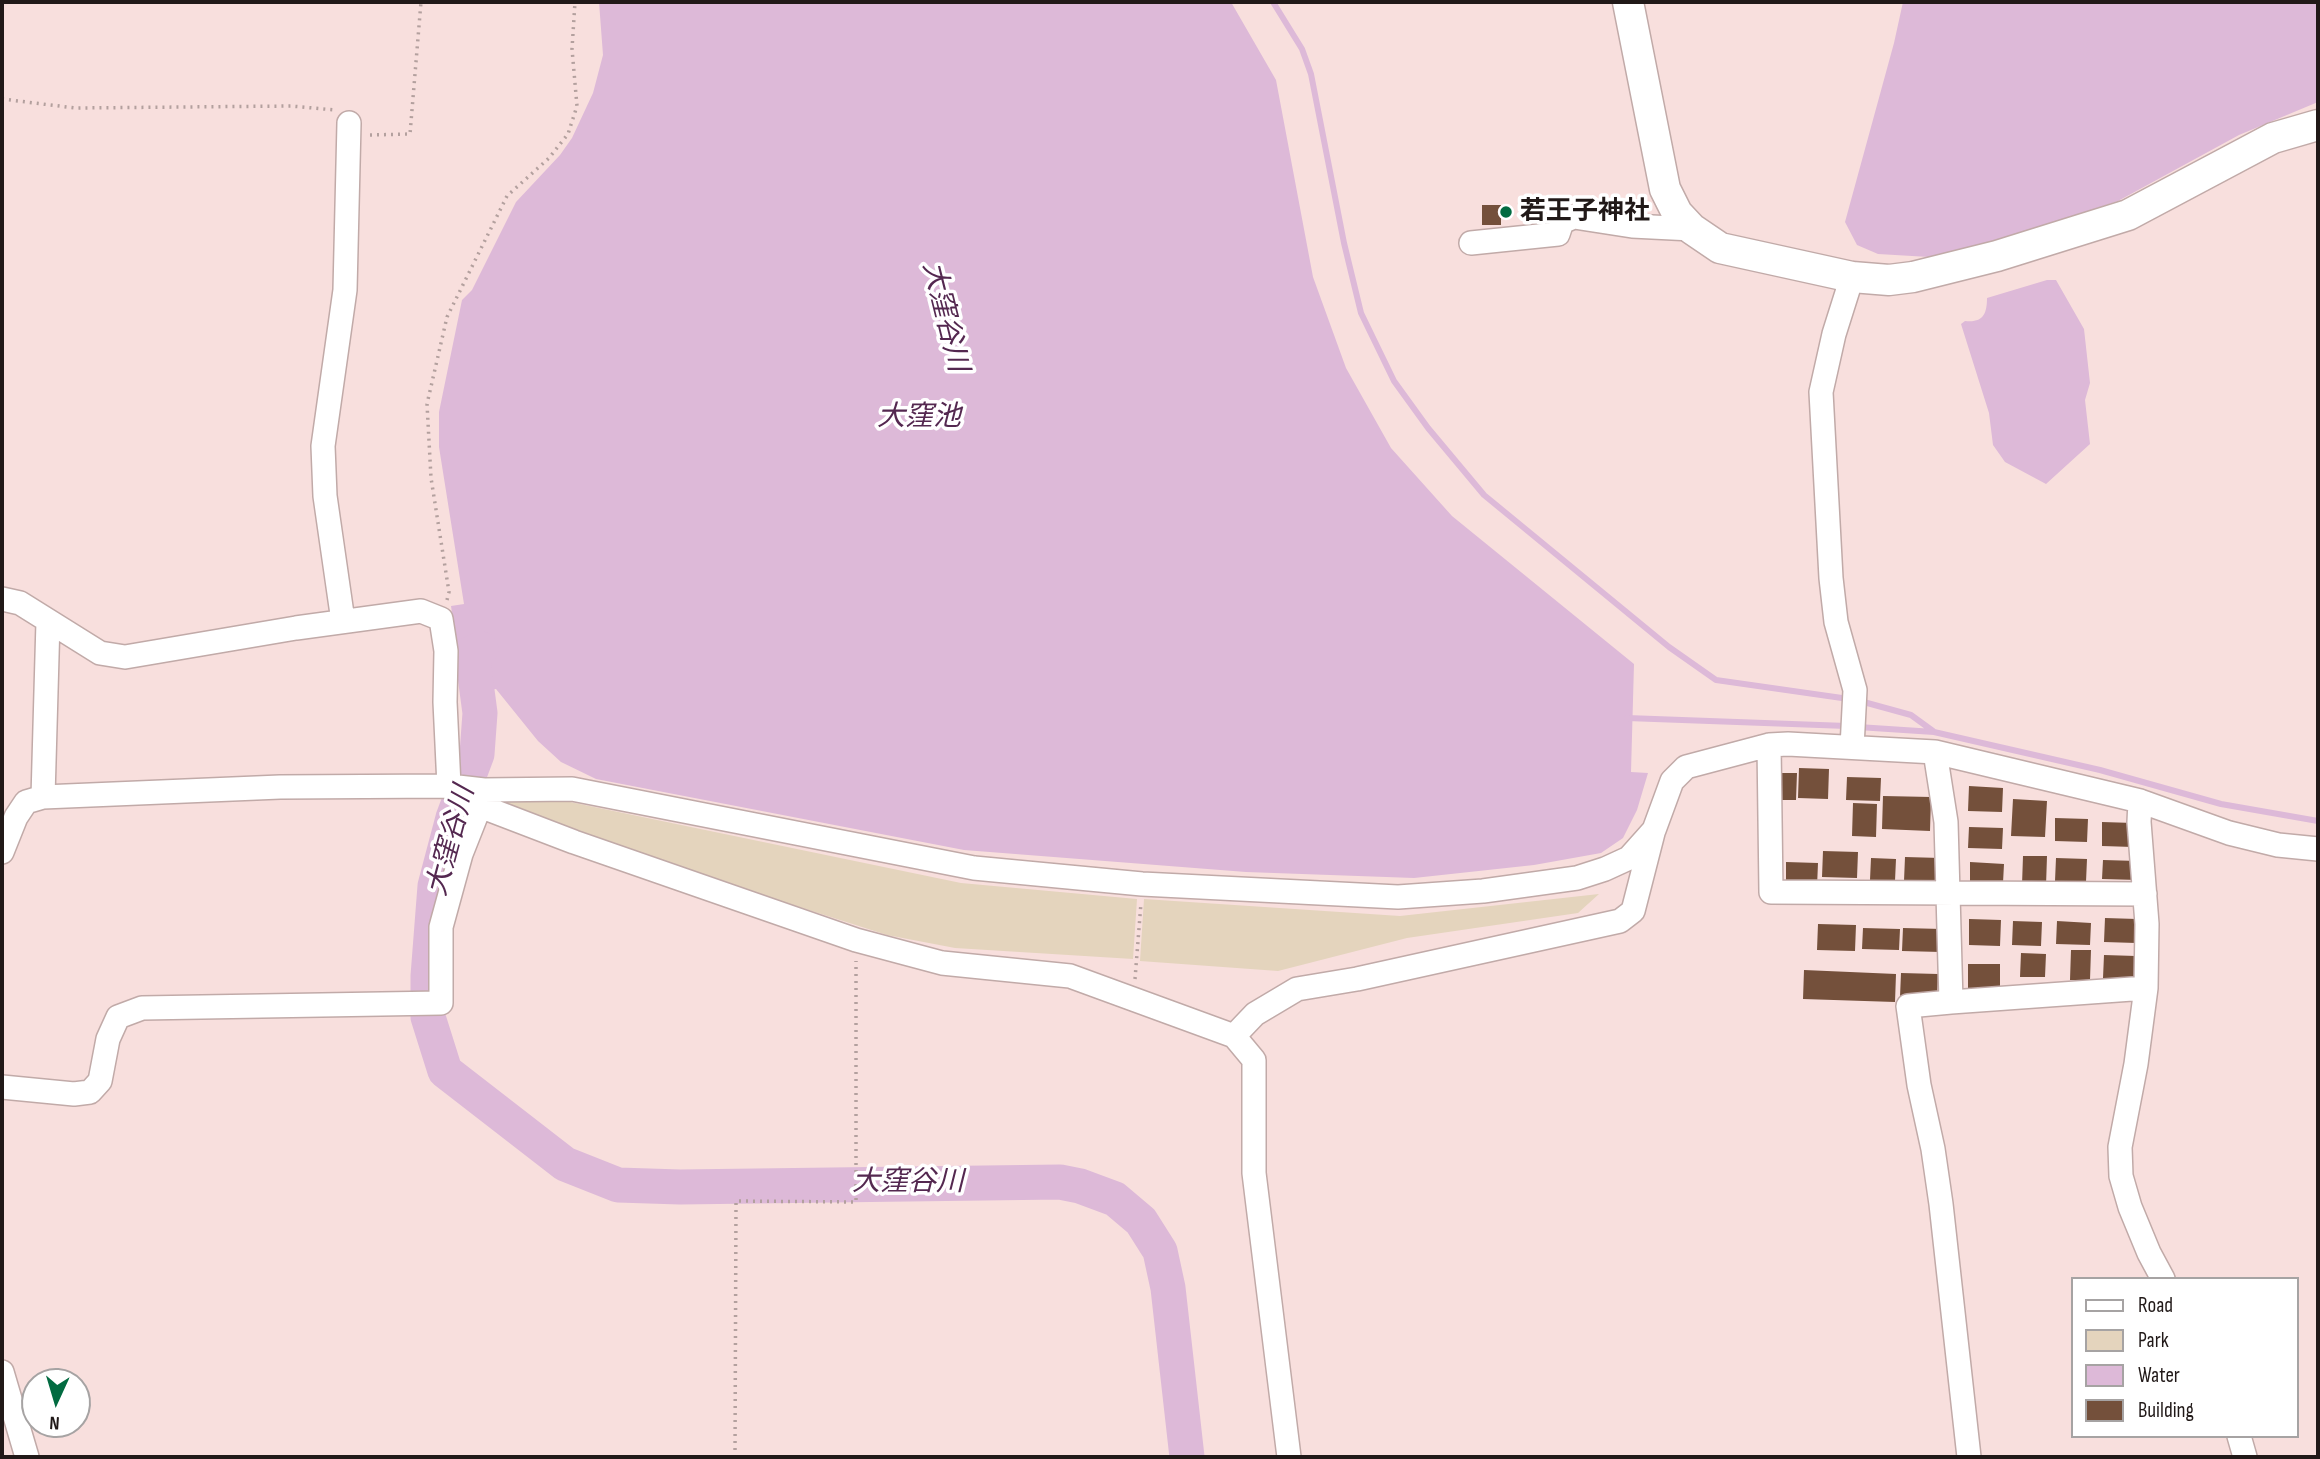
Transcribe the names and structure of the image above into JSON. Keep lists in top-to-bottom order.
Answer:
{
  "water": ["大窪谷川", "大窪池"],
  "places": ["若王子神社"],
  "legend": [
    "Road",
    "Park",
    "Water",
    "Building"
  ],
  "north": "bottom"
}
